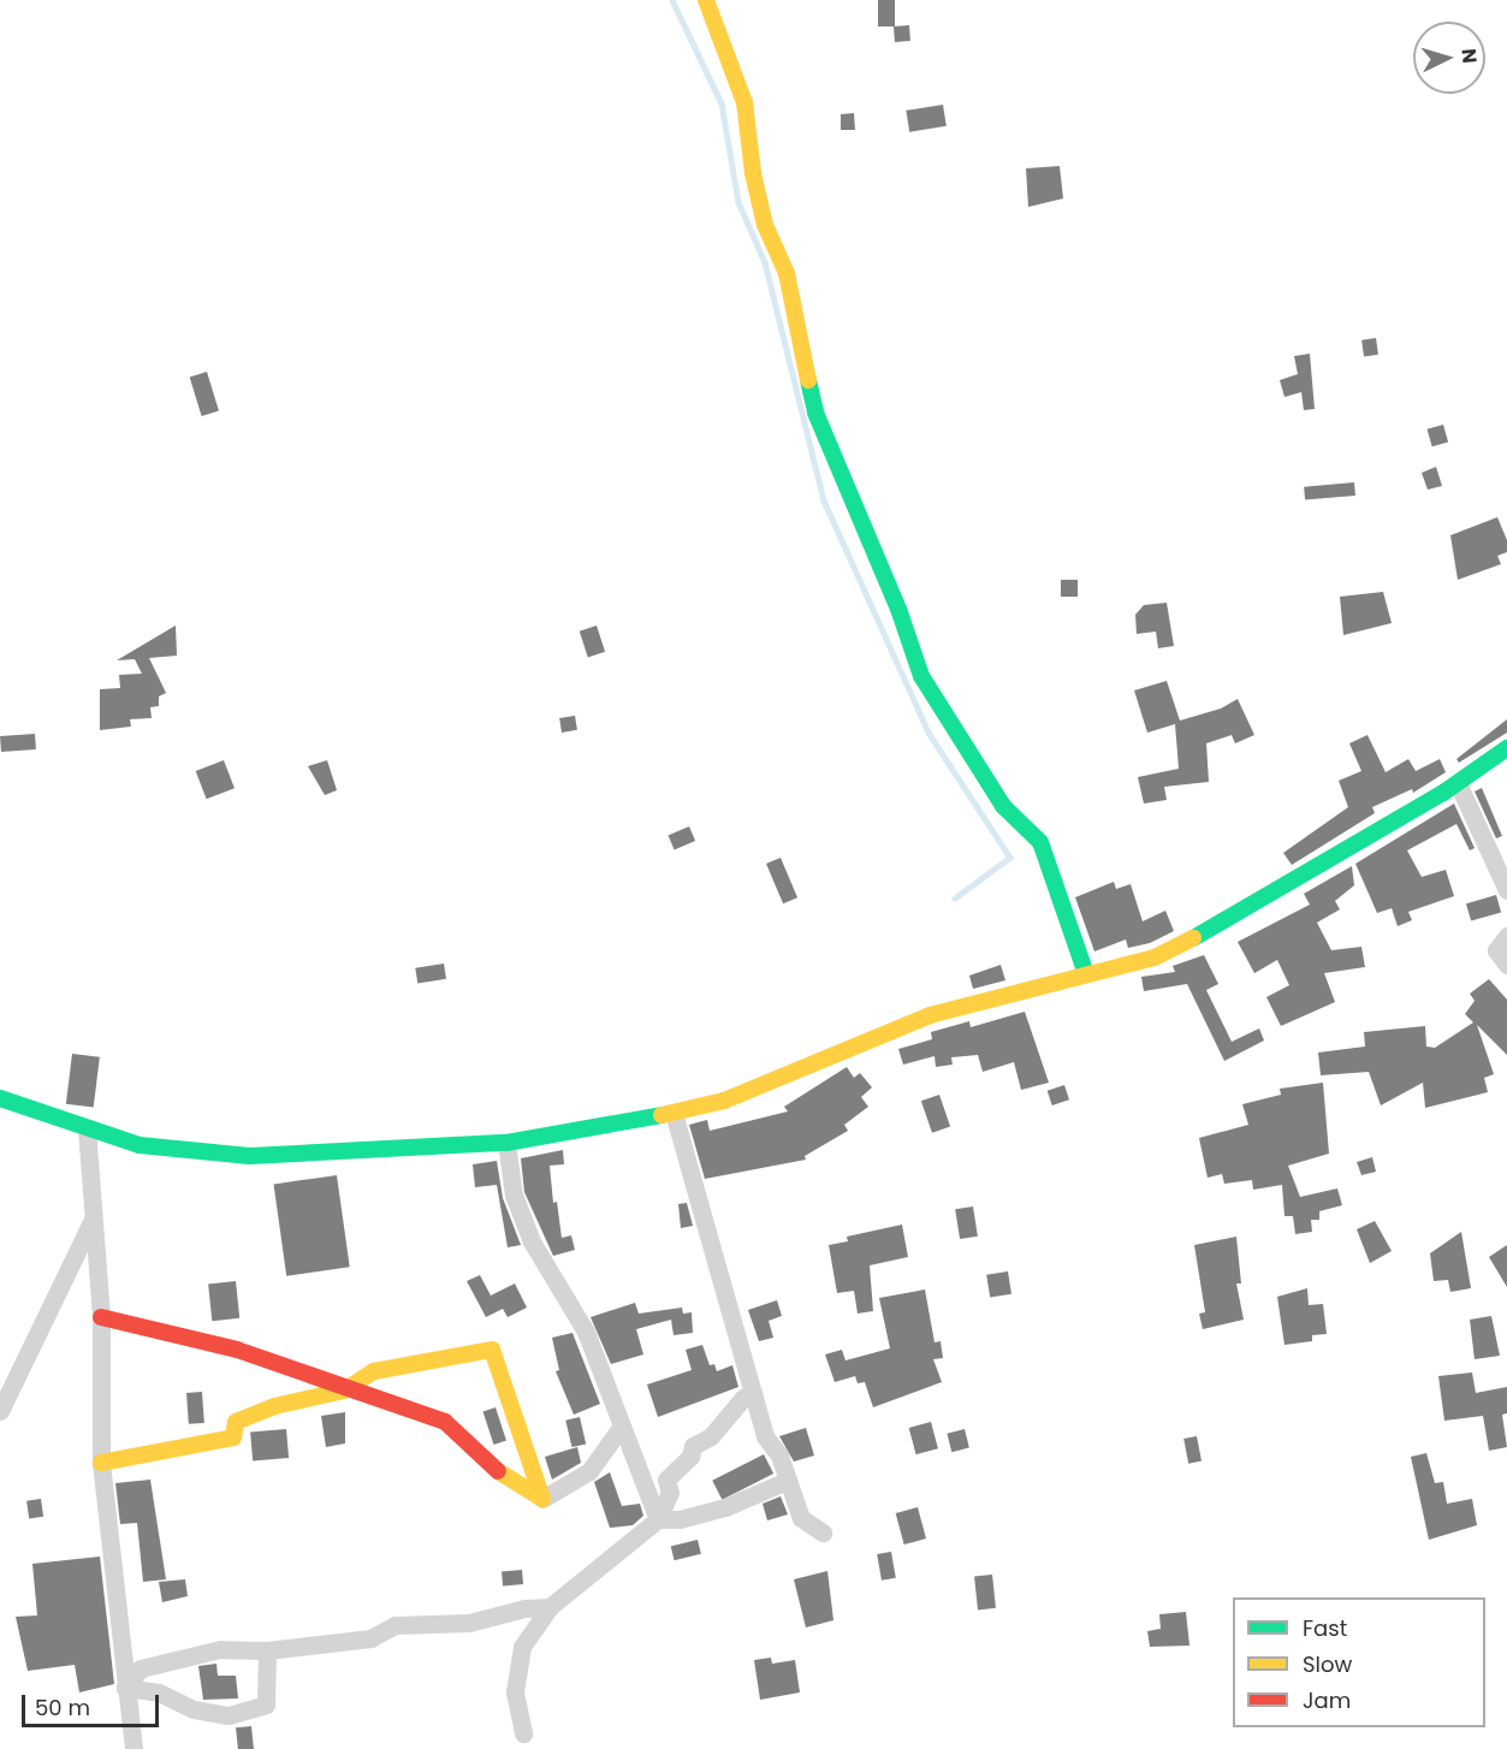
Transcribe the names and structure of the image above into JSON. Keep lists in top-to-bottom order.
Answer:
{
  "legend": ["Fast", "Slow", "Jam"],
  "scale_bar": "50 m",
  "north": "right"
}
